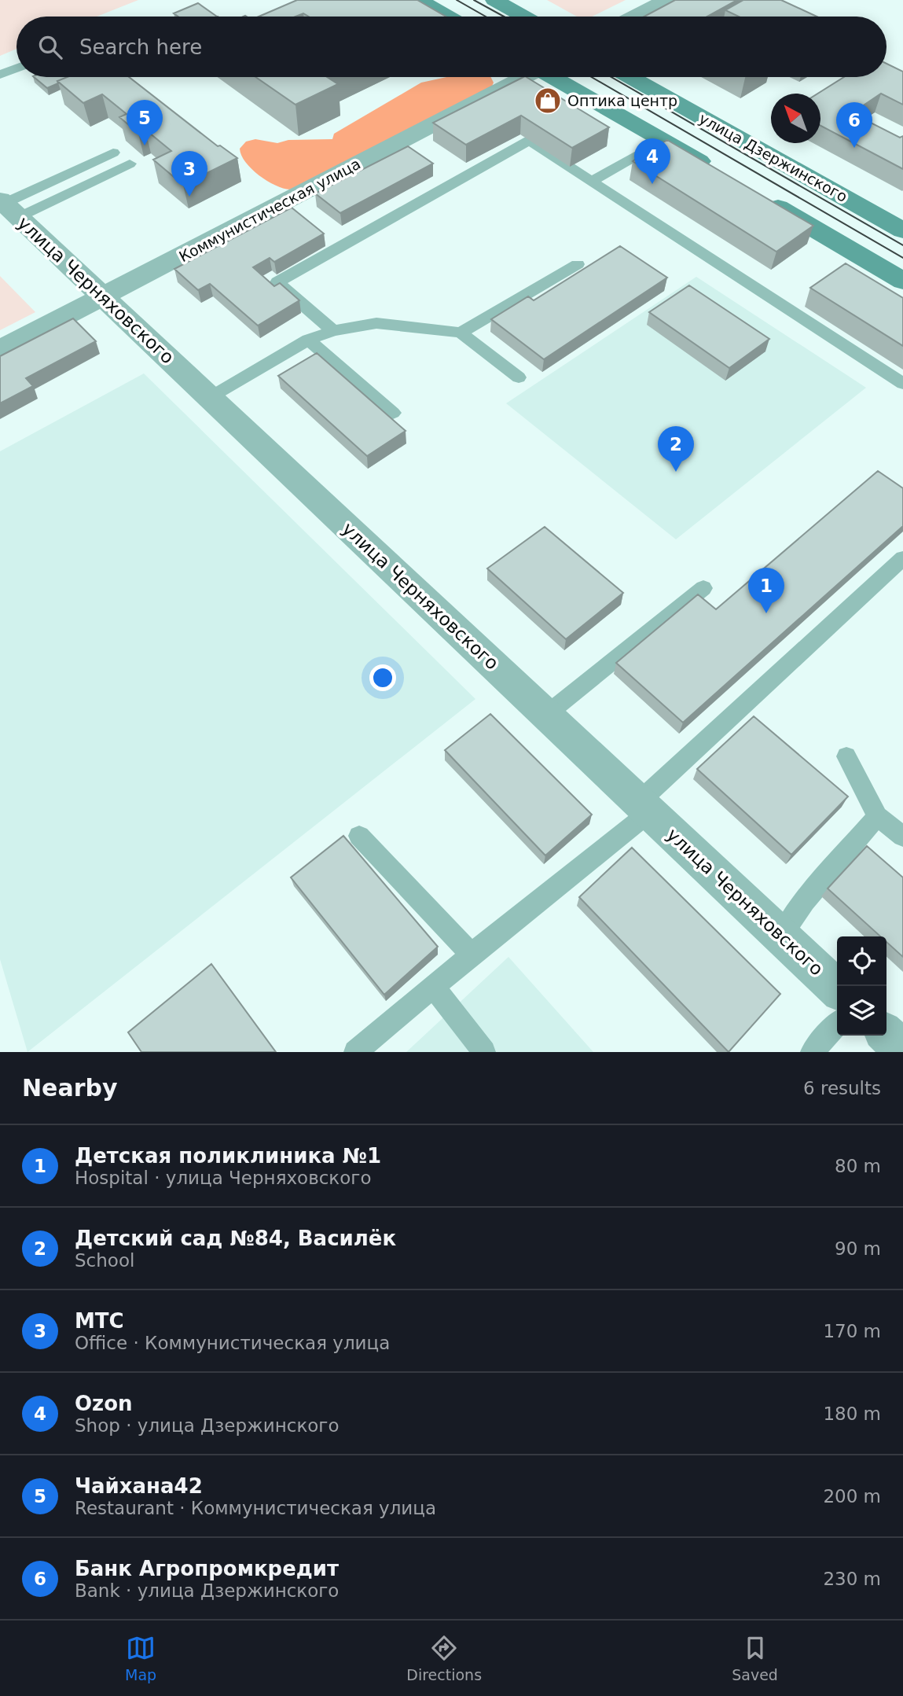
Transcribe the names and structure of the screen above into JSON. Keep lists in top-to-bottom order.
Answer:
{
  "streets": {
    "street": ["улица Дзержинского", "Коммунистическая улица", "улица Черняховского"]
  },
  "crossings": [
    ["Коммунистическая улица", "улица Черняховского"]
  ],
  "places": {
    "shop": ["Оптика центр"]
  },
  "north": "top left",
  "page": {
    "search": "Search here",
    "pins": [
      "5",
      "6",
      "4",
      "3",
      "2",
      "1"
    ],
    "heading": ["Nearby", "6 results"],
    "list": [
      {
        "mark": "1",
        "name": "Детская поликлиника №1",
        "note": "Hospital · улица Черняховского",
        "value": "80 m"
      },
      {
        "mark": "2",
        "name": "Детский сад №84, Василёк",
        "note": "School",
        "value": "90 m"
      },
      {
        "mark": "3",
        "name": "МТС",
        "note": "Office · Коммунистическая улица",
        "value": "170 m"
      },
      {
        "mark": "4",
        "name": "Ozon",
        "note": "Shop · улица Дзержинского",
        "value": "180 m"
      },
      {
        "mark": "5",
        "name": "Чайхана42",
        "note": "Restaurant · Коммунистическая улица",
        "value": "200 m"
      },
      {
        "mark": "6",
        "name": "Банк Агропромкредит",
        "note": "Bank · улица Дзержинского",
        "value": "230 m"
      }
    ],
    "nav": ["Map", "Directions", "Saved"]
  }
}
